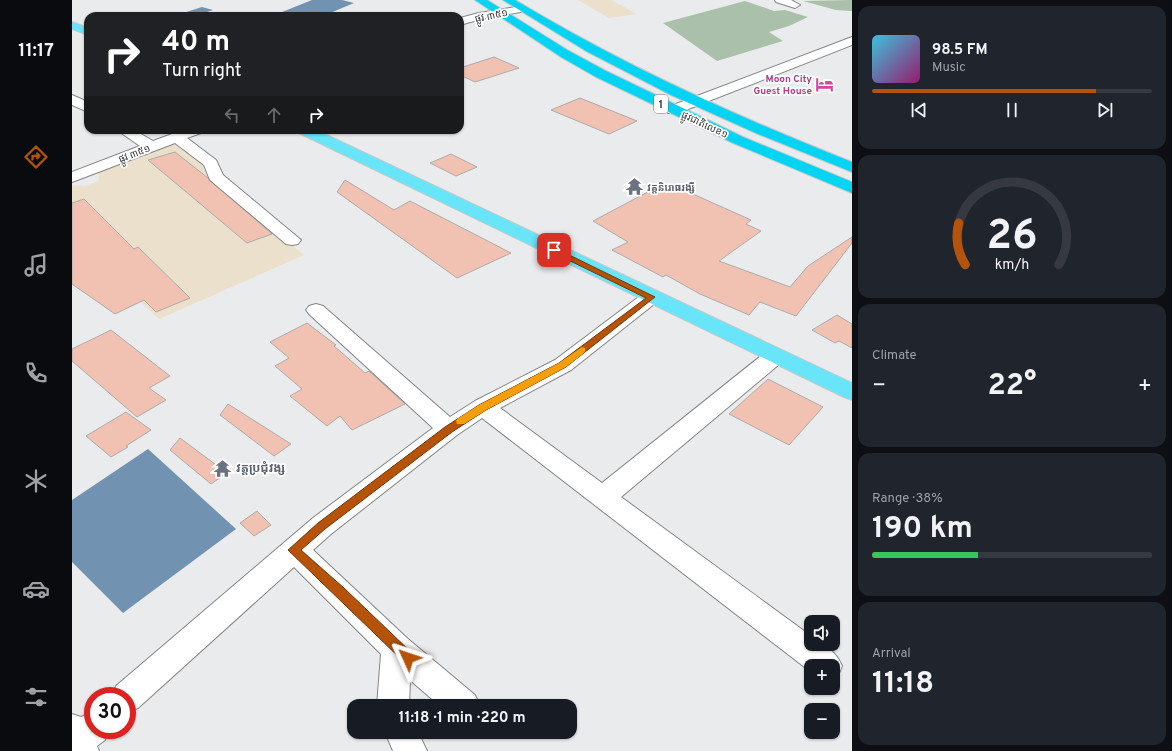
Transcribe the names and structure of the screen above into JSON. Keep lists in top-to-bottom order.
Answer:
{
  "streets": {
    "highway": ["1", "ផ្លូវជាតិលេខ១"],
    "street": ["ផ្លូវ ៣៥១"]
  },
  "crossings": [
    ["ផ្លូវ ៣៥១", "ផ្លូវជាតិលេខ១"]
  ],
  "places": {
    "hotel": ["Moon City Guest House"],
    "temple": ["វត្តនិរោធរង្សី", "វត្តប្រជុំវង្ស"]
  },
  "page": {
    "tabs": "11:17",
    "turn": ["40 m", "Turn right"],
    "song": ["98.5 FM", "Music"],
    "tile": [
      "Climate",
      ["Range · 38%", "190 km"],
      ["Arrival", "11:18"]
    ],
    "heat": ["−", "22°", "+"],
    "map_buttons": ["+", "−"],
    "limit": "30",
    "trip": "11:18 · 1 min · 220 m",
    "gauge": ["26", "km/h"]
  }
}
